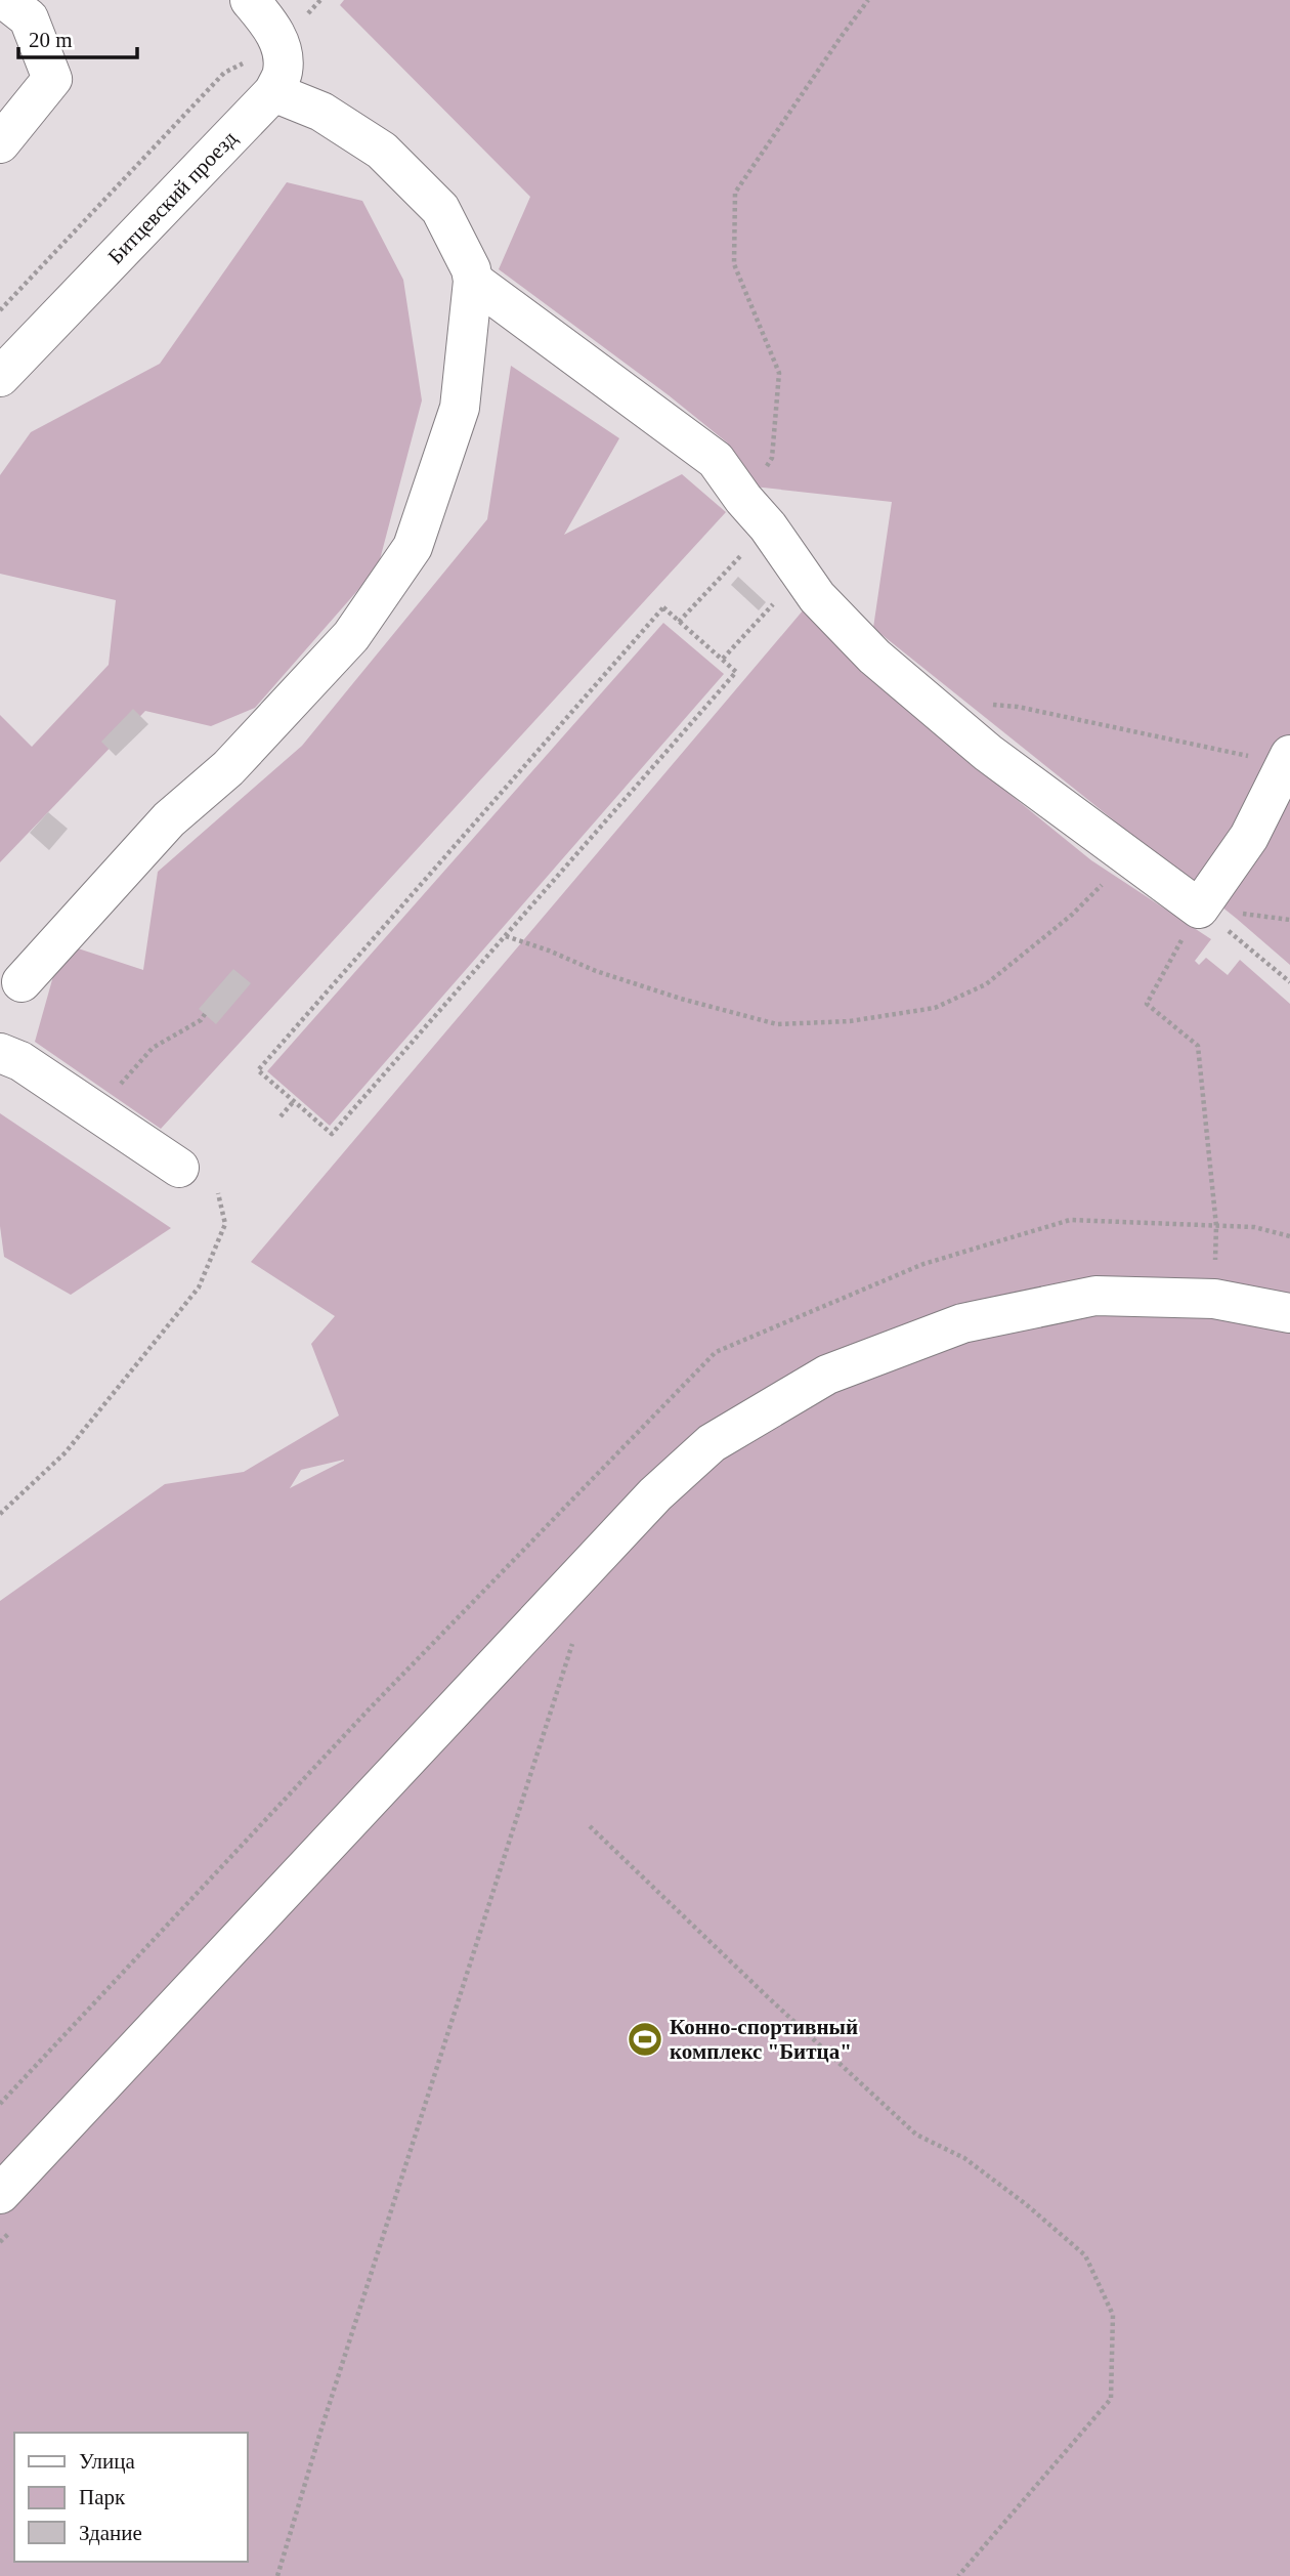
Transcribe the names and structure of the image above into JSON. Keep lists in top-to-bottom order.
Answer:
{
  "streets": {
    "street": ["Битцевский проезд"]
  },
  "places": {
    "sports": ["Конно-спортивный комплекс \"Битца\""]
  },
  "legend": ["Улица", "Парк", "Здание"],
  "scale_bar": "20 m"
}
